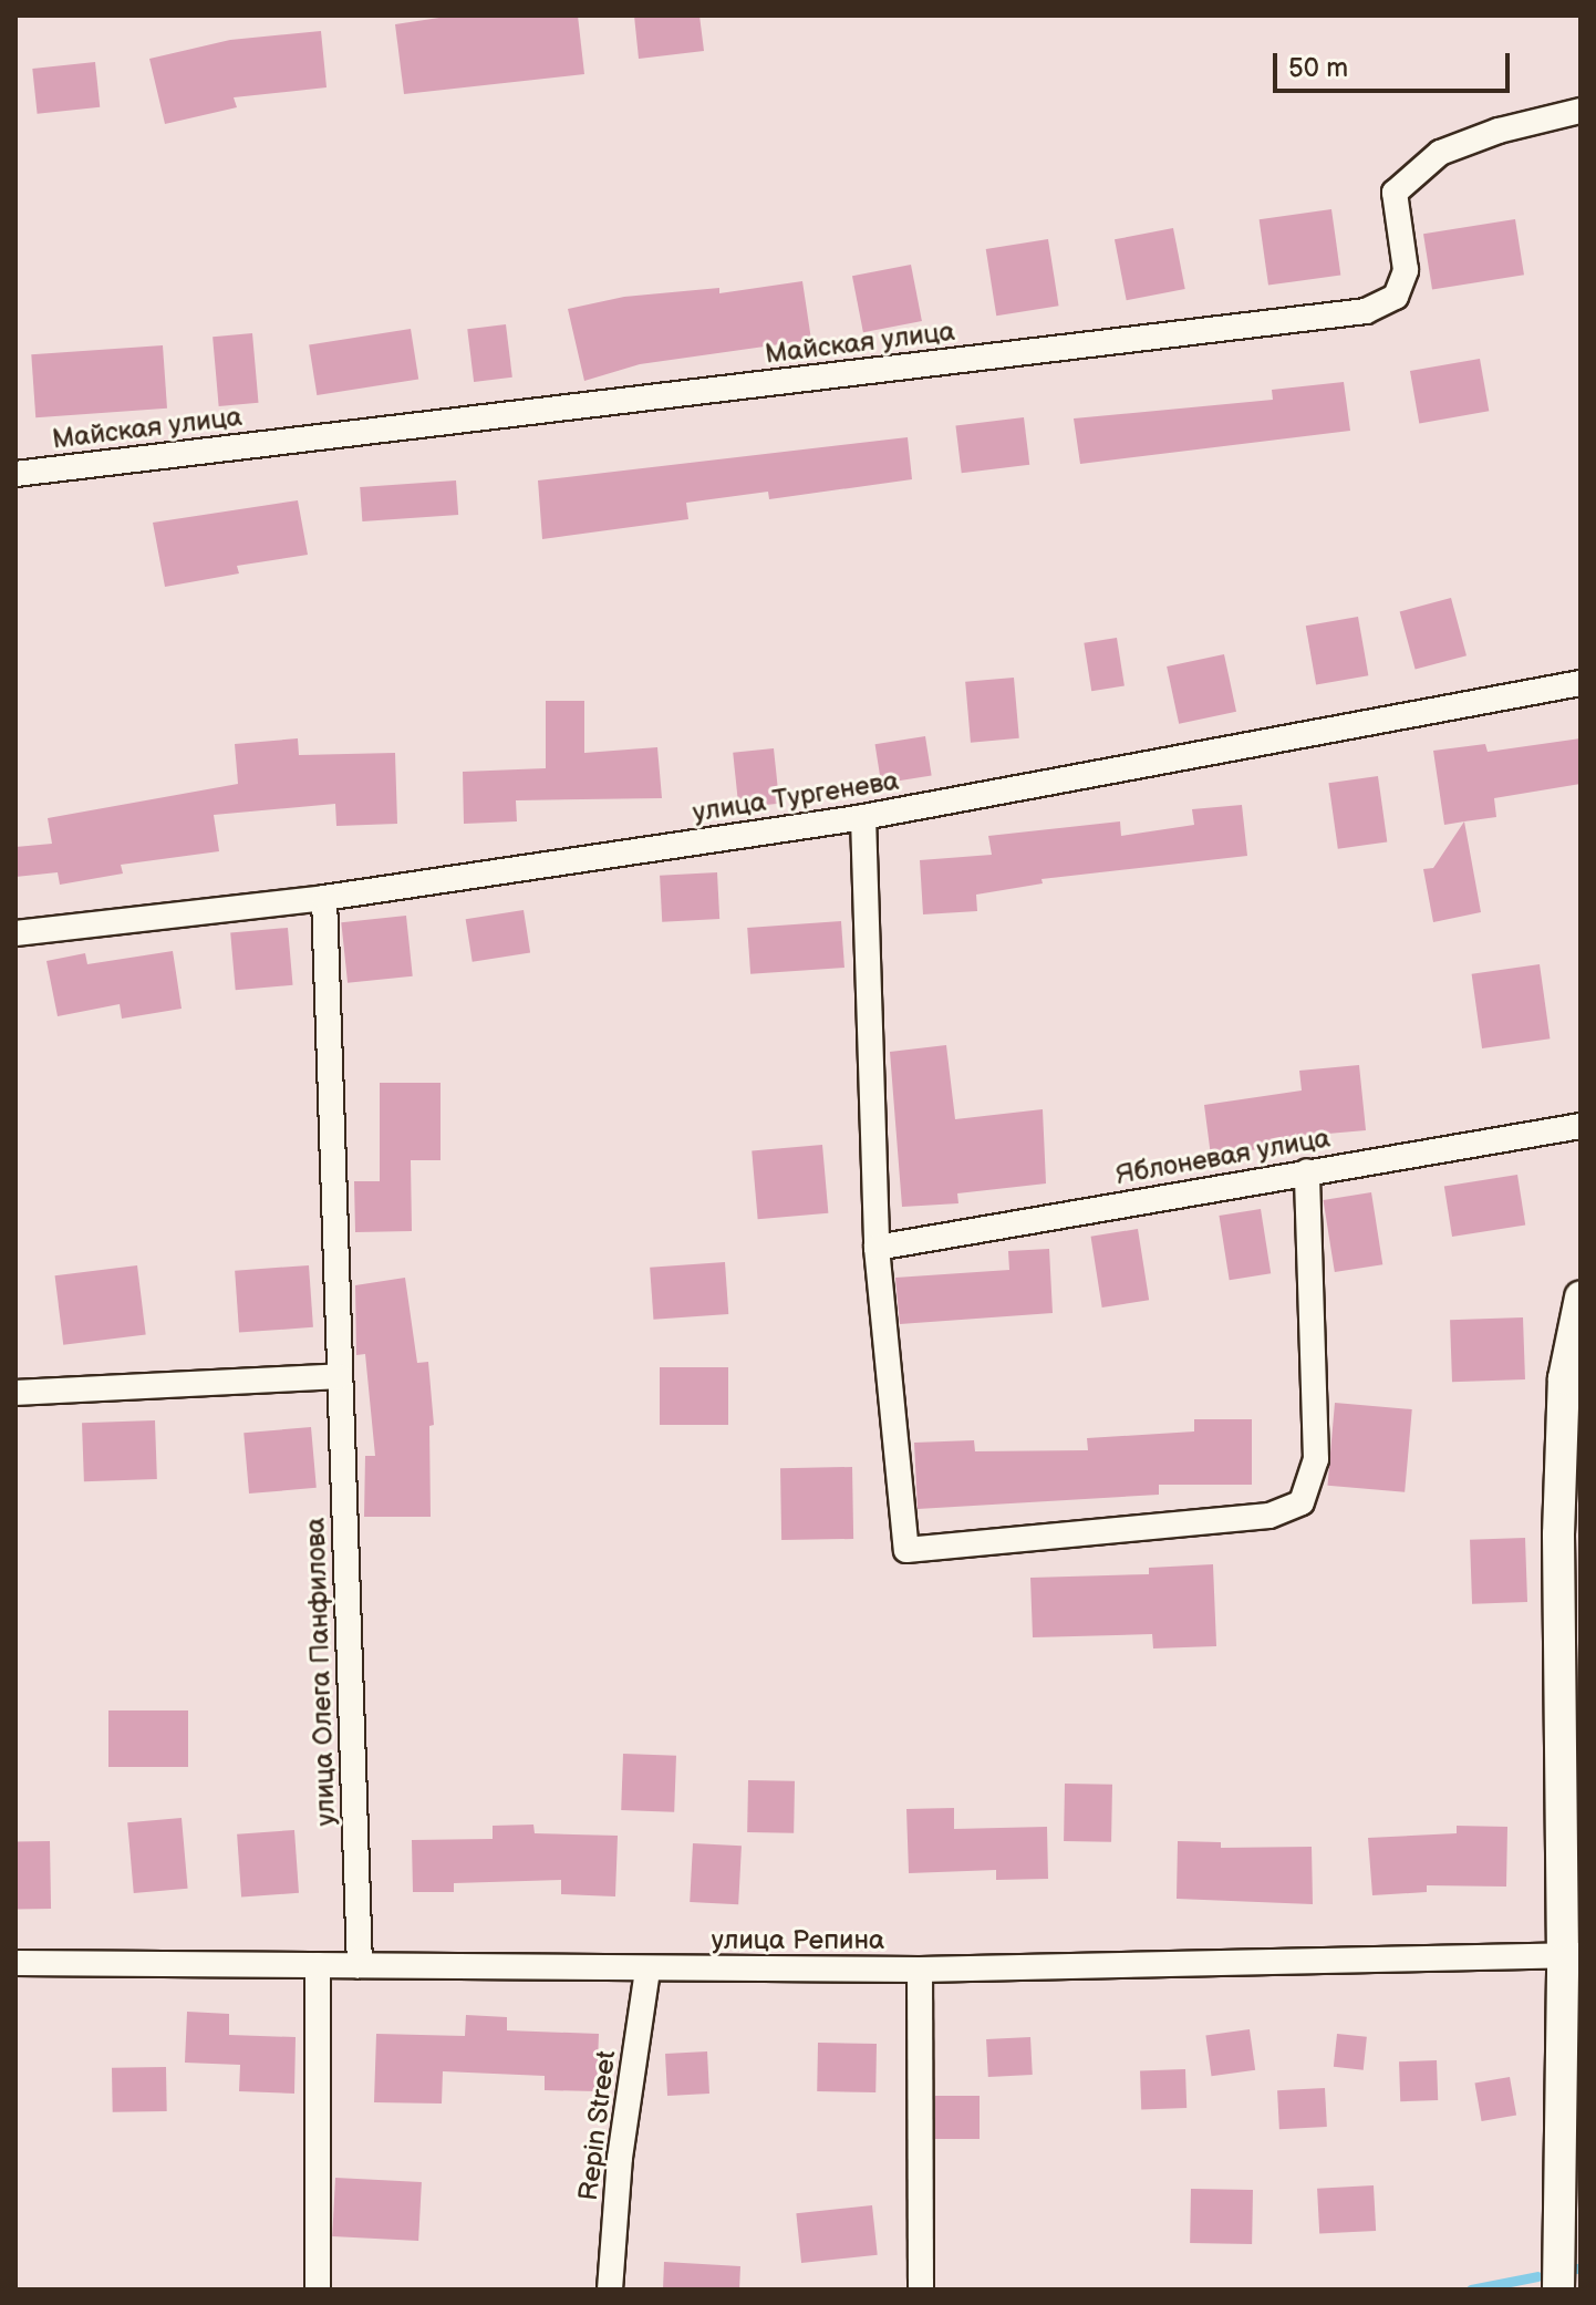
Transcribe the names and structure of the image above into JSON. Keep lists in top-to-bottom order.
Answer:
{
  "streets": {
    "street": [
      "Майская улица",
      "улица Тургенева",
      "Яблоневая улица",
      "улица Олега Панфилова",
      "улица Репина",
      "Repin Street"
    ]
  },
  "crossings": [
    ["улица Тургенева", "улица Олега Панфилова"],
    ["улица Олега Панфилова", "улица Репина"],
    ["улица Репина", "Repin Street"]
  ],
  "scale_bar": "50 m"
}
